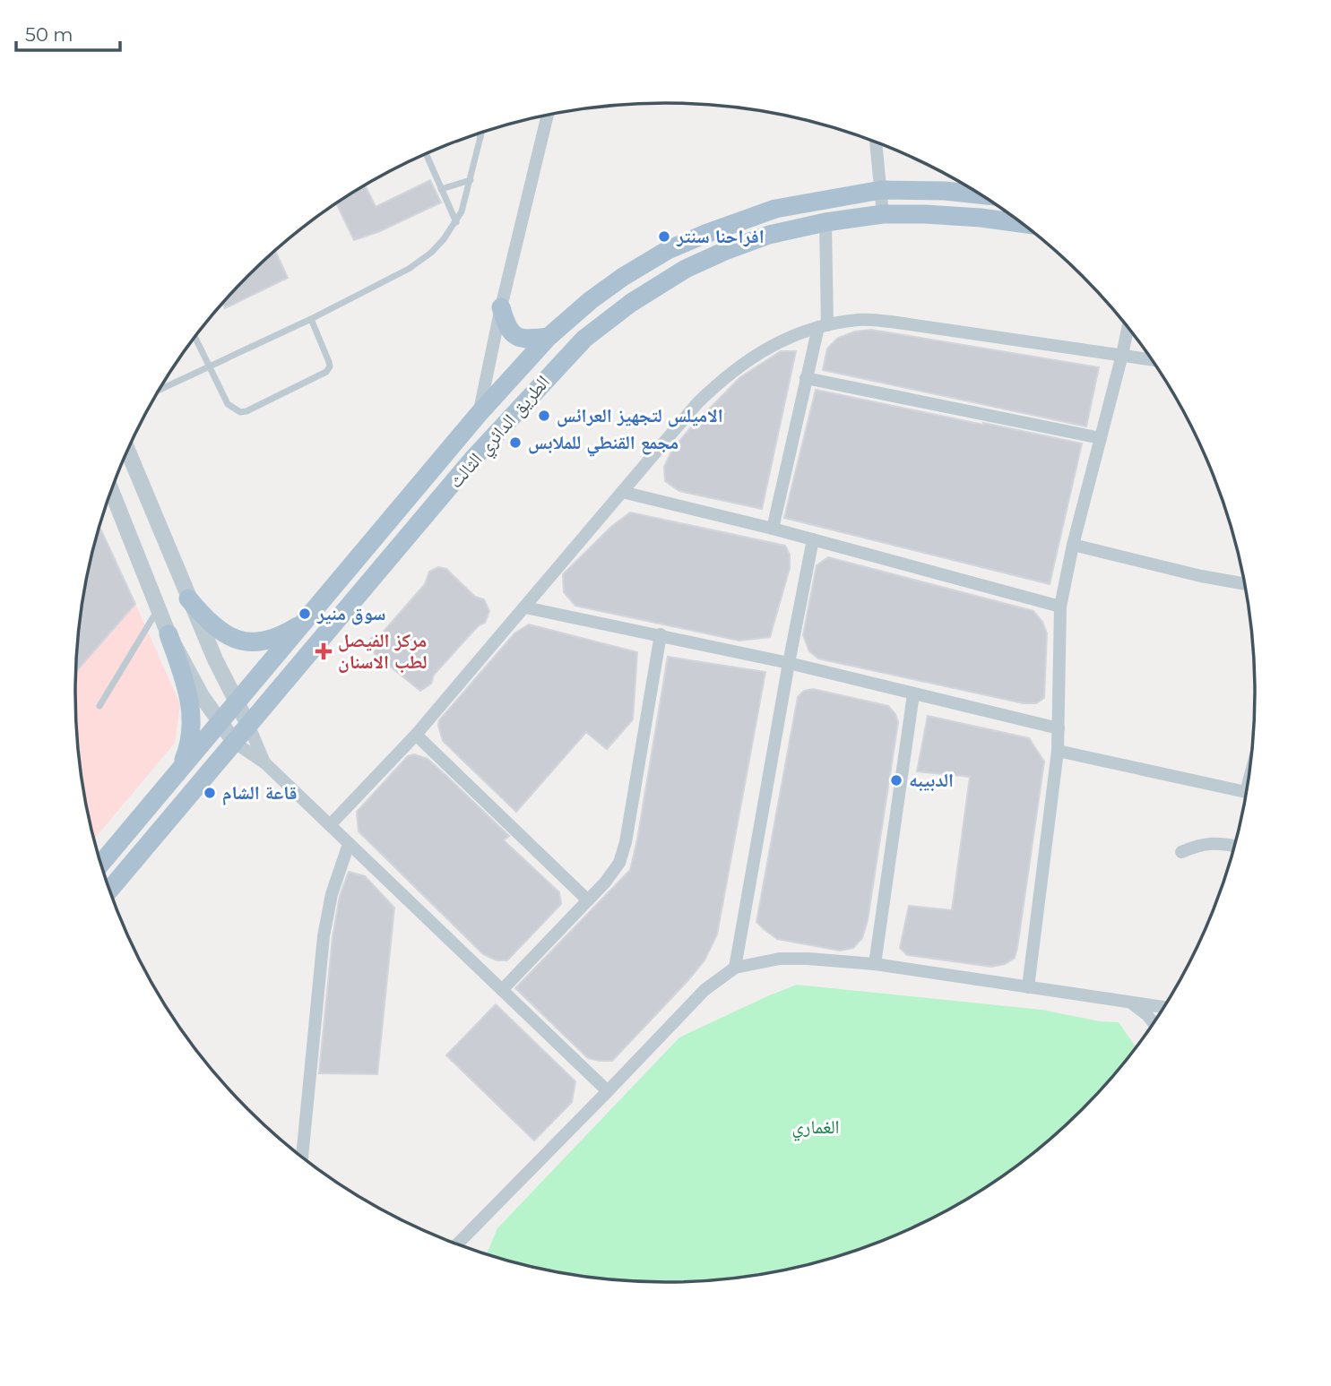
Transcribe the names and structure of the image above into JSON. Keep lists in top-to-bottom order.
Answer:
{
  "streets": {
    "main road": ["الطريق الدائري الثالث"]
  },
  "parks": ["الغماري"],
  "places": {
    "other": [
      "افراحنا سنتر",
      "الاميلس لتجهيز العرائس",
      "مجمع القنطي للملابس",
      "سوق منير",
      "الدبيبه",
      "قاعة الشام"
    ],
    "health": ["مركز الفيصل لطب الاسنان"]
  },
  "scale_bar": "50 m"
}
